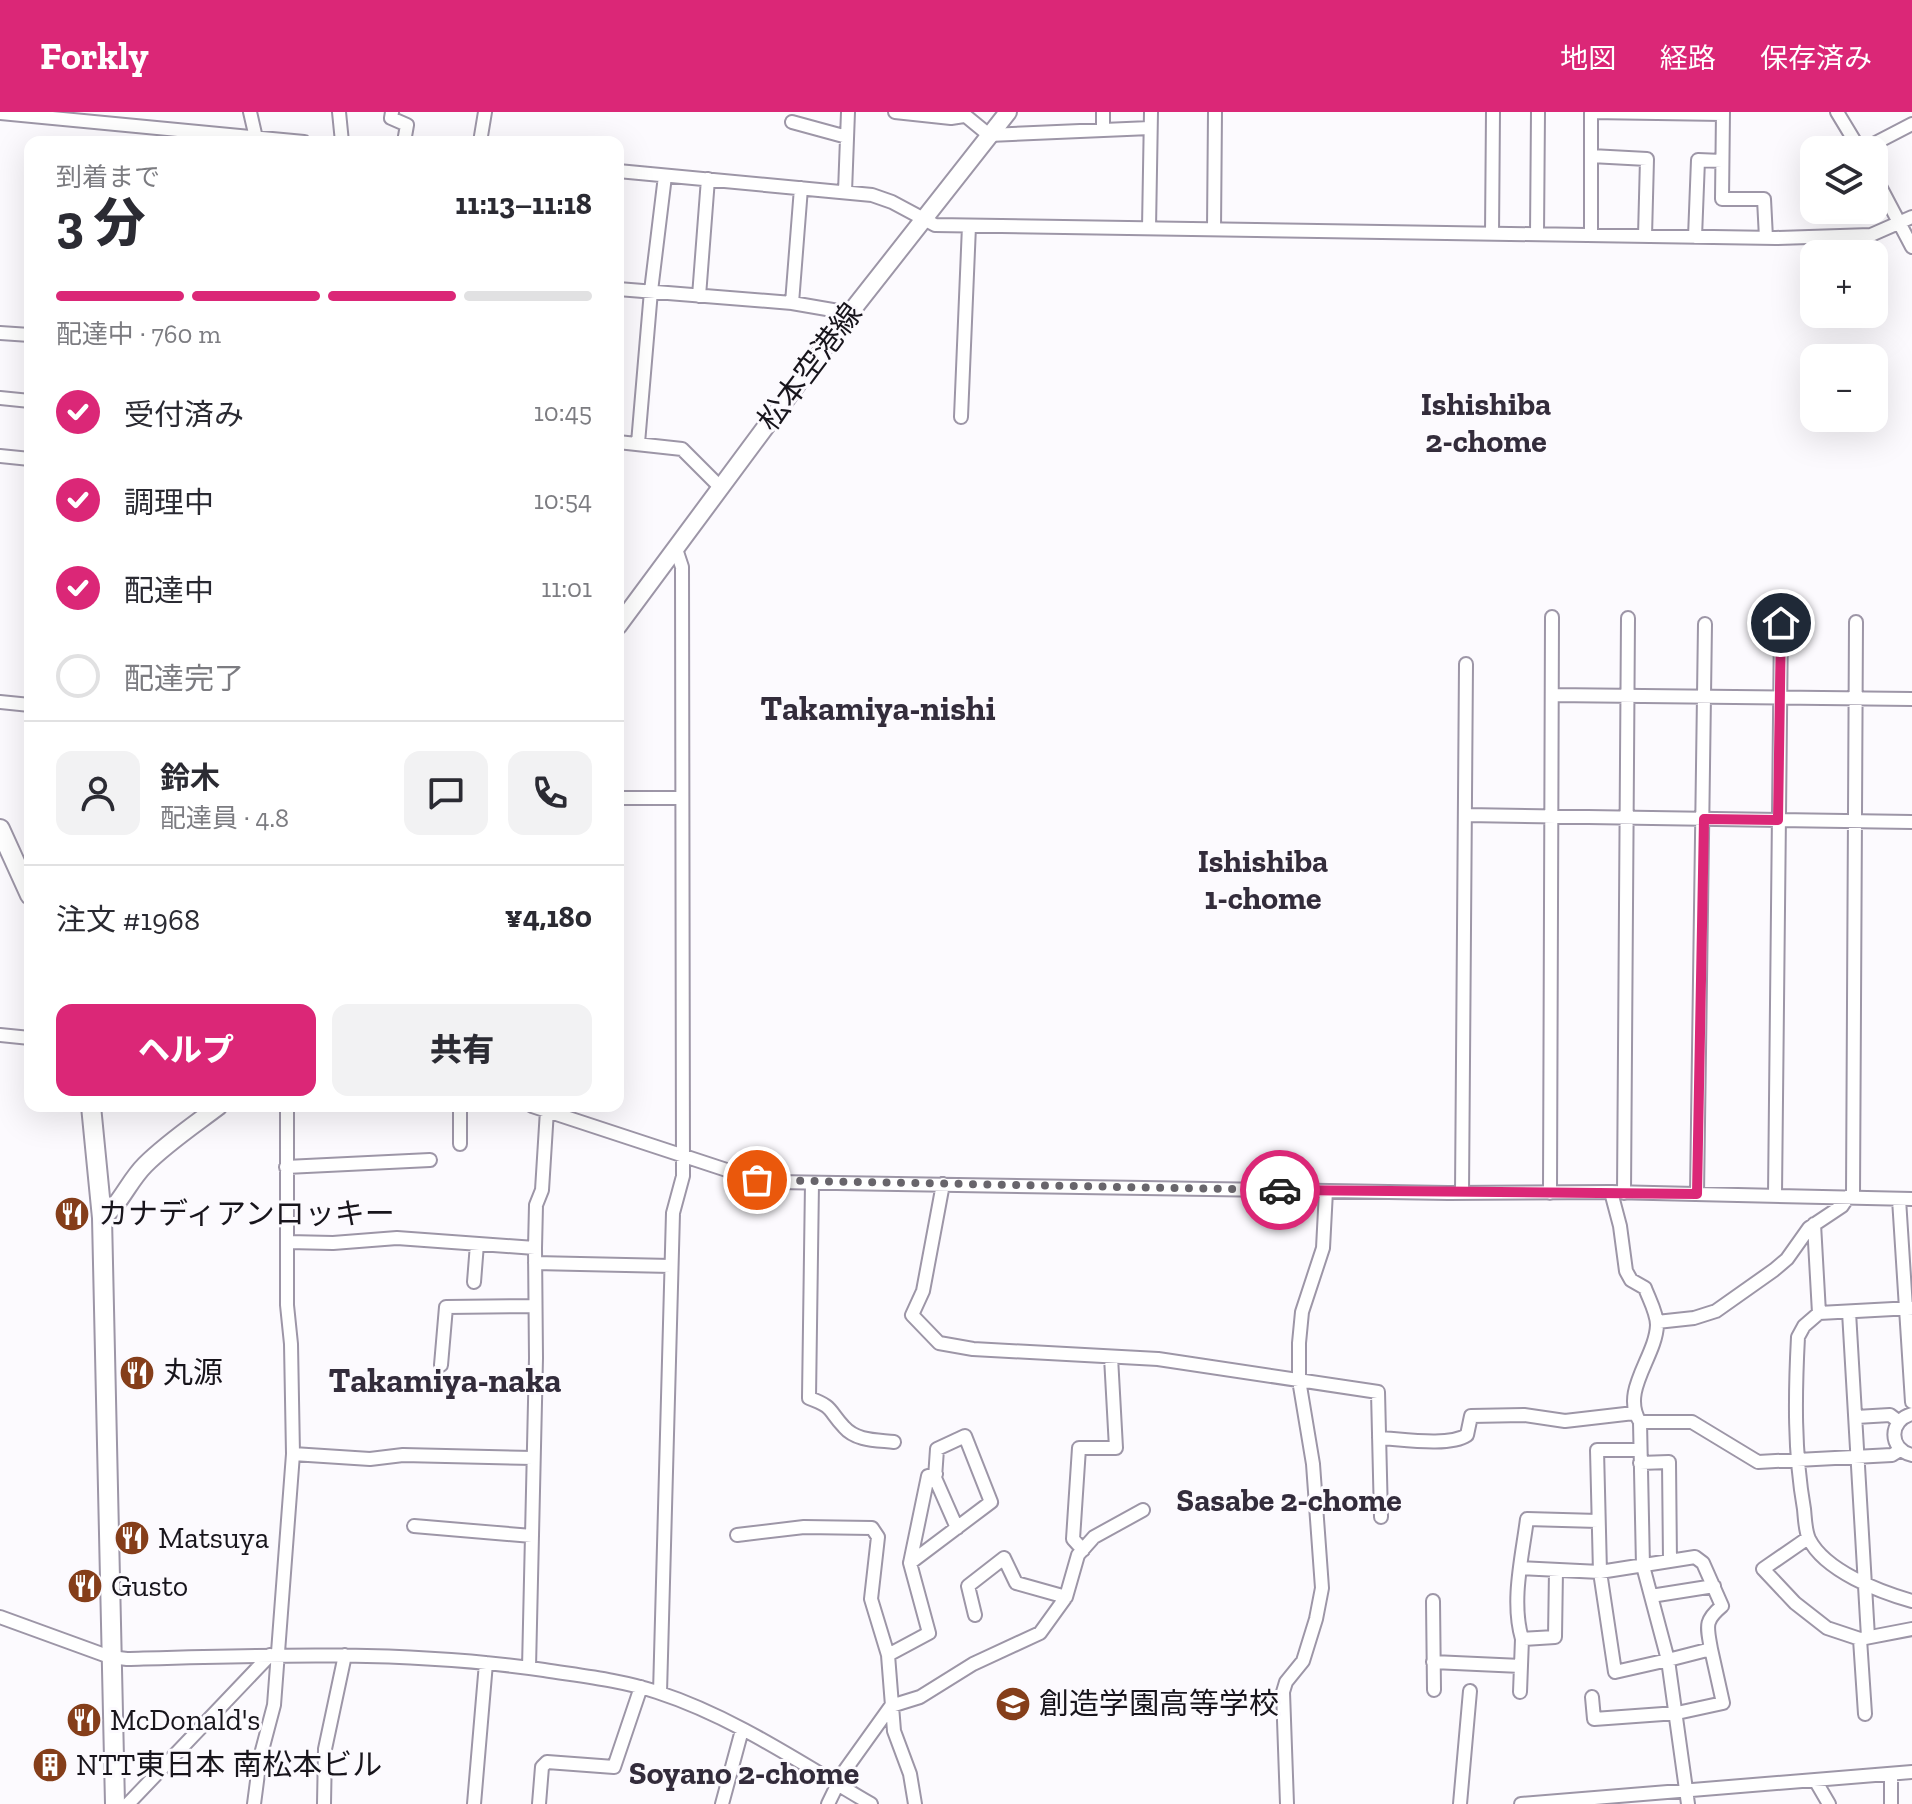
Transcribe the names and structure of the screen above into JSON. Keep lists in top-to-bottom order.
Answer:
{
  "streets": {
    "main road": ["松本空港線"]
  },
  "districts": [
    "Ishishiba 2-chome",
    "Takamiya-nishi",
    "Ishishiba 1-chome",
    "Takamiya-naka",
    "Sasabe 2-chome",
    "Soyano 2-chome"
  ],
  "places": {
    "restaurant": [
      "カナディアンロッキー",
      "丸源",
      "Matsuya",
      "Gusto",
      "McDonald's"
    ],
    "school or university": ["創造学園高等学校"],
    "building": ["NTT東日本 南松本ビル"]
  },
  "page": {
    "header": "Forkly",
    "nav": ["地図", "経路", "保存済み"],
    "map_buttons": ["+", "−"],
    "heading": ["3 分", "到着まで", "11:13–11:18"],
    "panel": [
      "鈴木",
      "配達員 · 4.8",
      "注文 #1968",
      "¥4,180"
    ],
    "bar": "配達中 · 760 m",
    "list": [
      ["受付済み", "10:45"],
      ["調理中", "10:54"],
      ["配達中", "11:01"],
      "配達完了"
    ],
    "buttons": ["ヘルプ", "共有"]
  }
}
